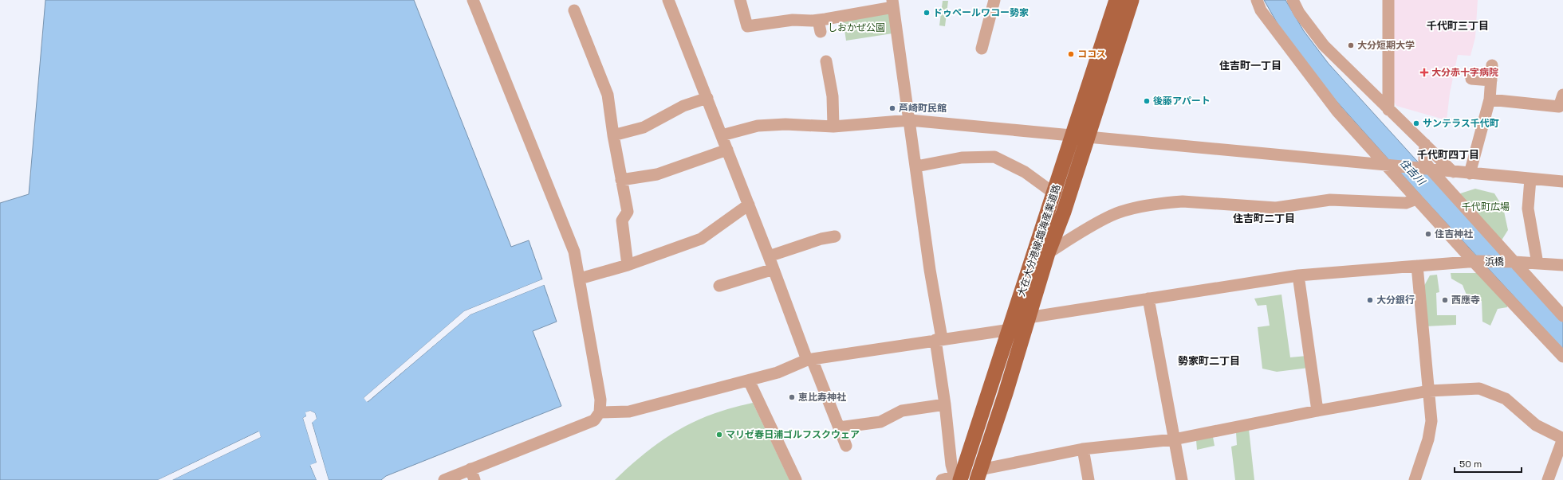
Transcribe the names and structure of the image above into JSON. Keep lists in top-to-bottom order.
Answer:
{
  "streets": {
    "main road": ["大在大分港線;臨海産業道路"],
    "street": ["浜橋"]
  },
  "crossings": [
    ["大在大分港線;臨海産業道路", "浜橋"]
  ],
  "districts": [
    "千代町三丁目",
    "住吉町一丁目",
    "千代町四丁目",
    "住吉町二丁目",
    "勢家町二丁目"
  ],
  "water": ["住吉川"],
  "parks": ["しおかぜ公園", "千代町広場"],
  "places": {
    "other": [
      "ドゥペールワコー勢家",
      "大分短期大学",
      "ココス",
      "後藤アパート",
      "芦崎町民館",
      "サンテラス千代町",
      "住吉神社",
      "大分銀行",
      "西應寺",
      "恵比寿神社",
      "マリゼ春日浦ゴルフスクウェア"
    ],
    "health": ["大分赤十字病院"]
  },
  "scale_bar": "50 m"
}
